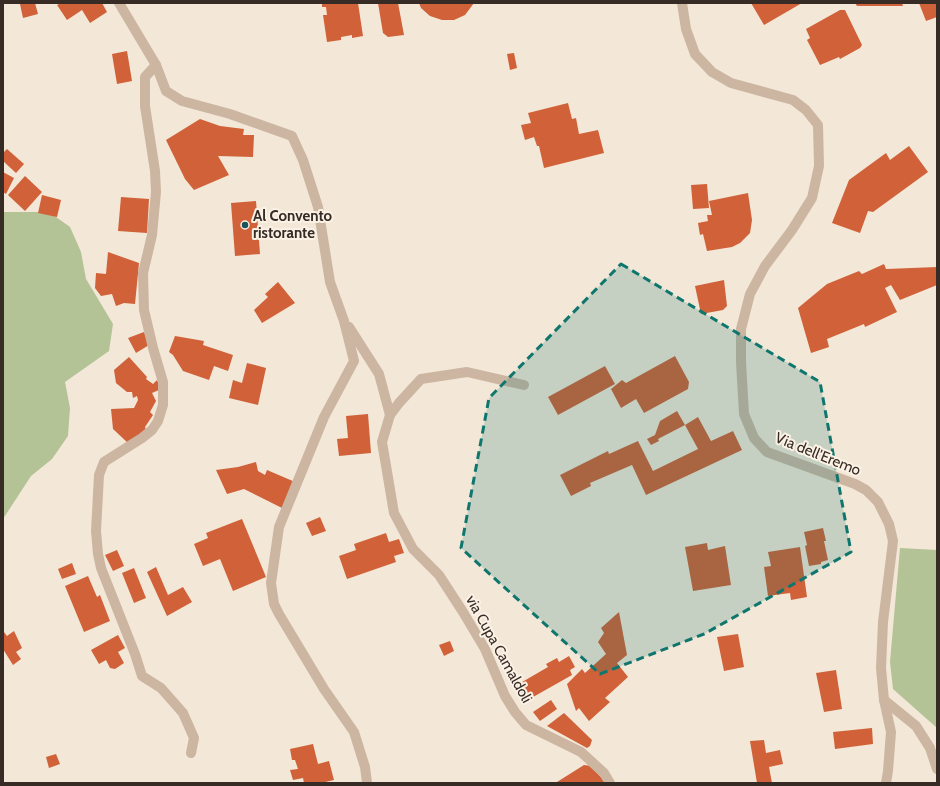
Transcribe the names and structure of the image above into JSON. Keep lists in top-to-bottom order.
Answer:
{
  "streets": {
    "street": ["Via dell'Eremo", "via Cupa Camaldoli"]
  },
  "places": ["Al Convento ristorante"]
}
